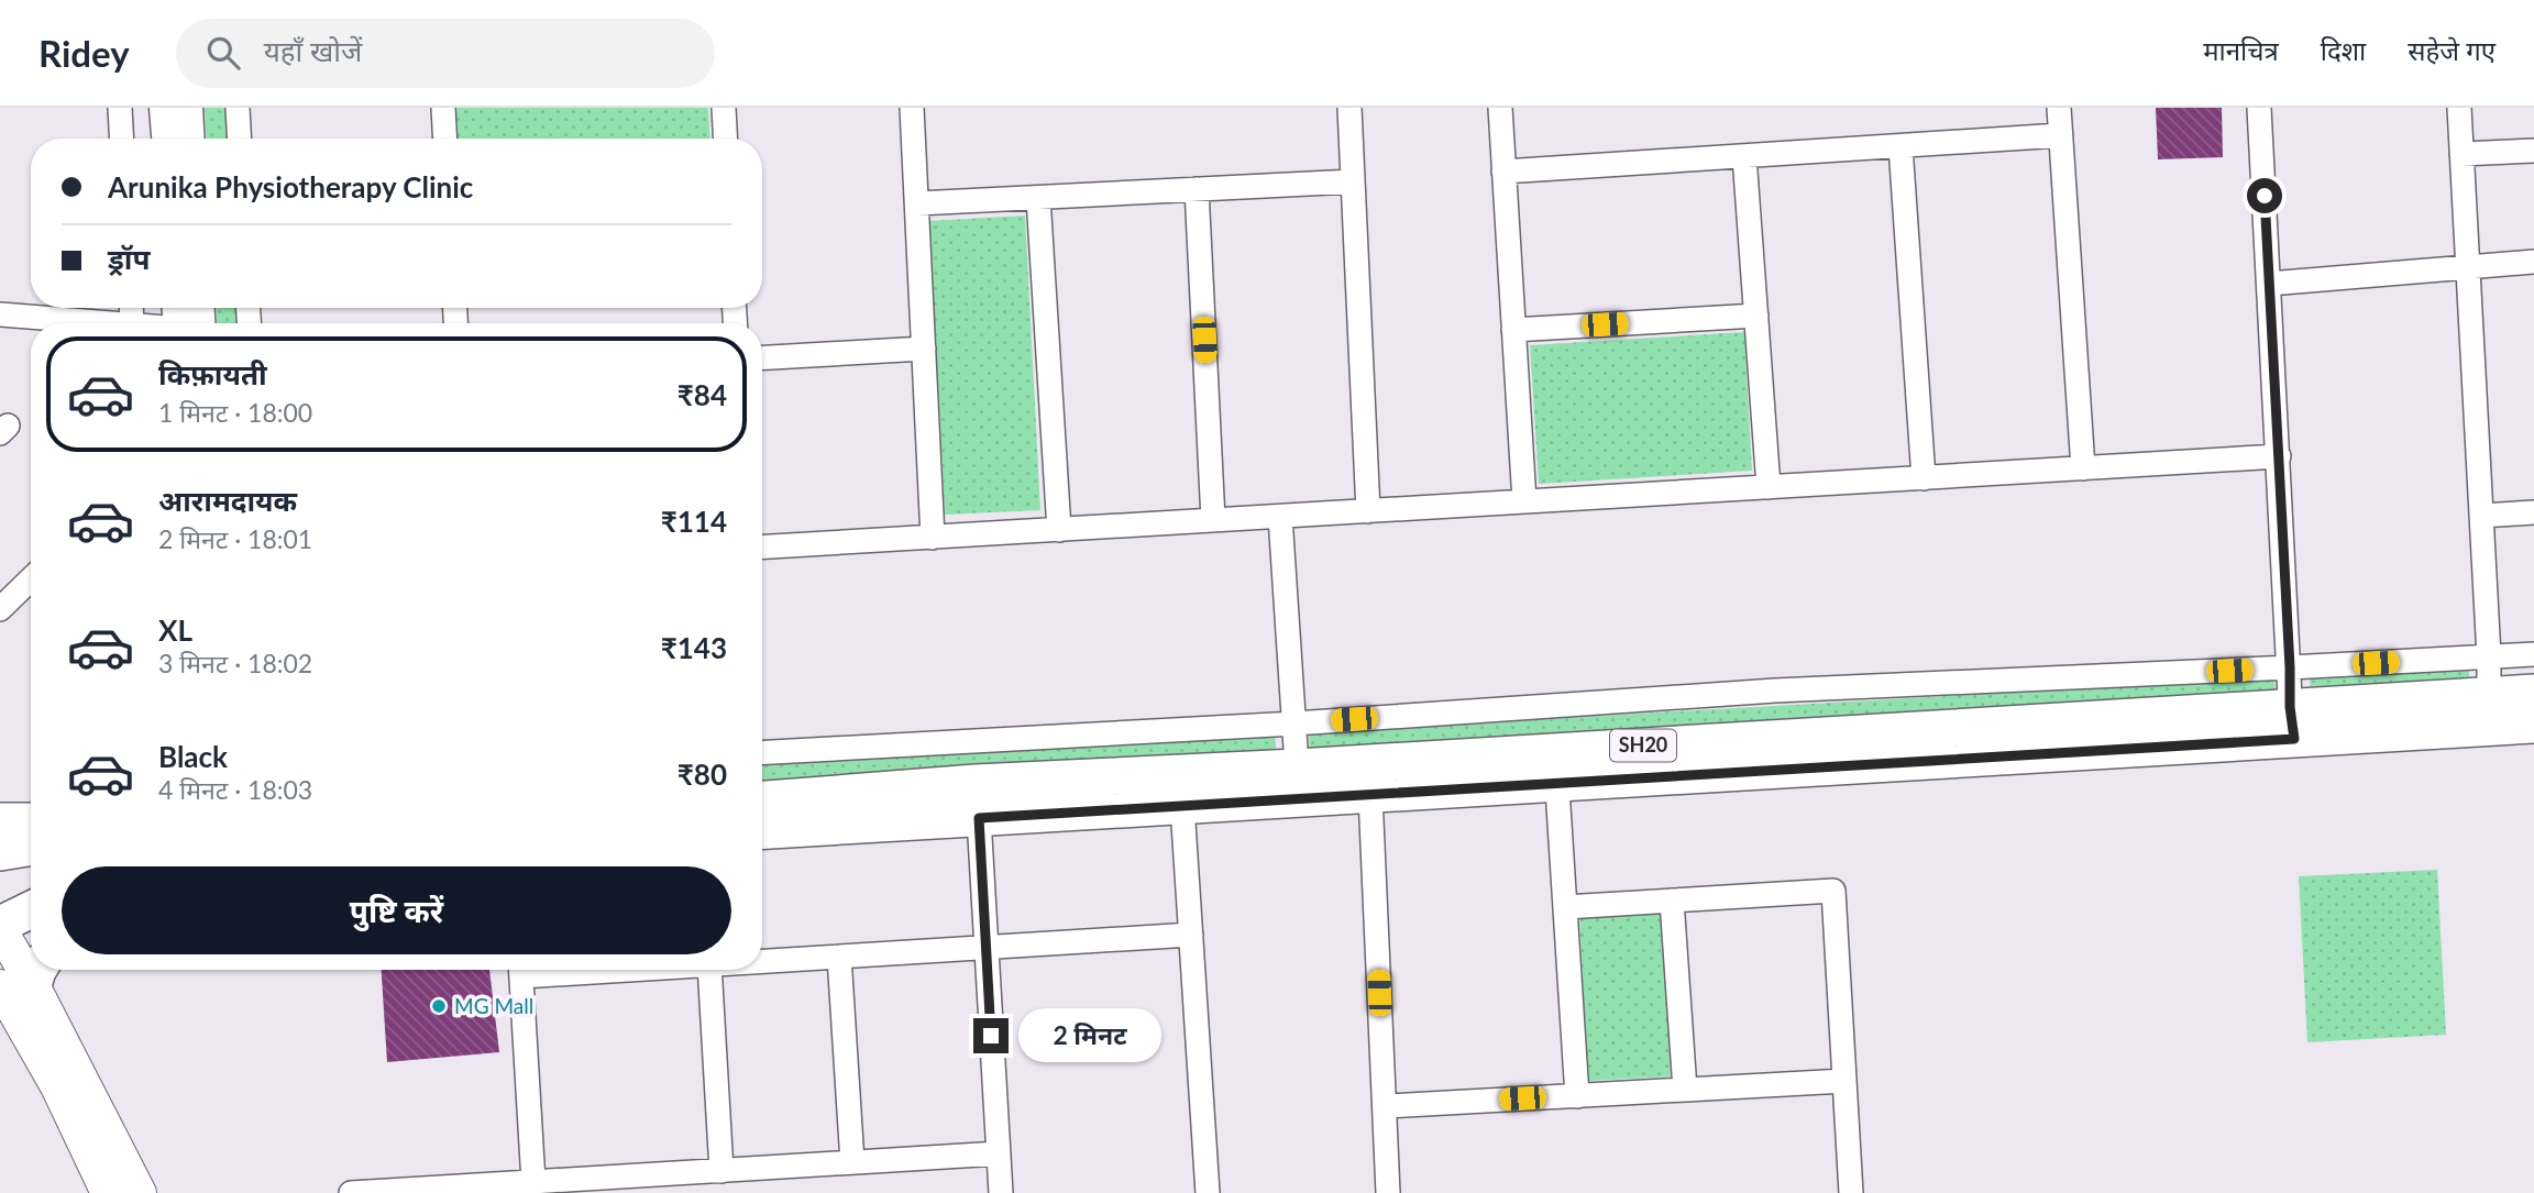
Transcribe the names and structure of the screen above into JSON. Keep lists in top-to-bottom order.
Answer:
{
  "streets": {
    "main road": ["SH20"]
  },
  "places": ["MG Mall"],
  "page": {
    "header": "Ridey",
    "search": "यहाँ खोजें",
    "nav": ["मानचित्र", "दिशा", "सहेजे गए"],
    "banner": ["Arunika Physiotherapy Clinic", "ड्रॉप"],
    "list": [
      {
        "name": "किफ़ायती",
        "note": "1 मिनट · 18:00",
        "value": "₹84"
      },
      {
        "name": "आरामदायक",
        "note": "2 मिनट · 18:01",
        "value": "₹114"
      },
      {
        "name": "XL",
        "note": "3 मिनट · 18:02",
        "value": "₹143"
      },
      {
        "name": "Black",
        "note": "4 मिनट · 18:03",
        "value": "₹80"
      }
    ],
    "buttons": "पुष्टि करें",
    "bubble": "2 मिनट"
  }
}
